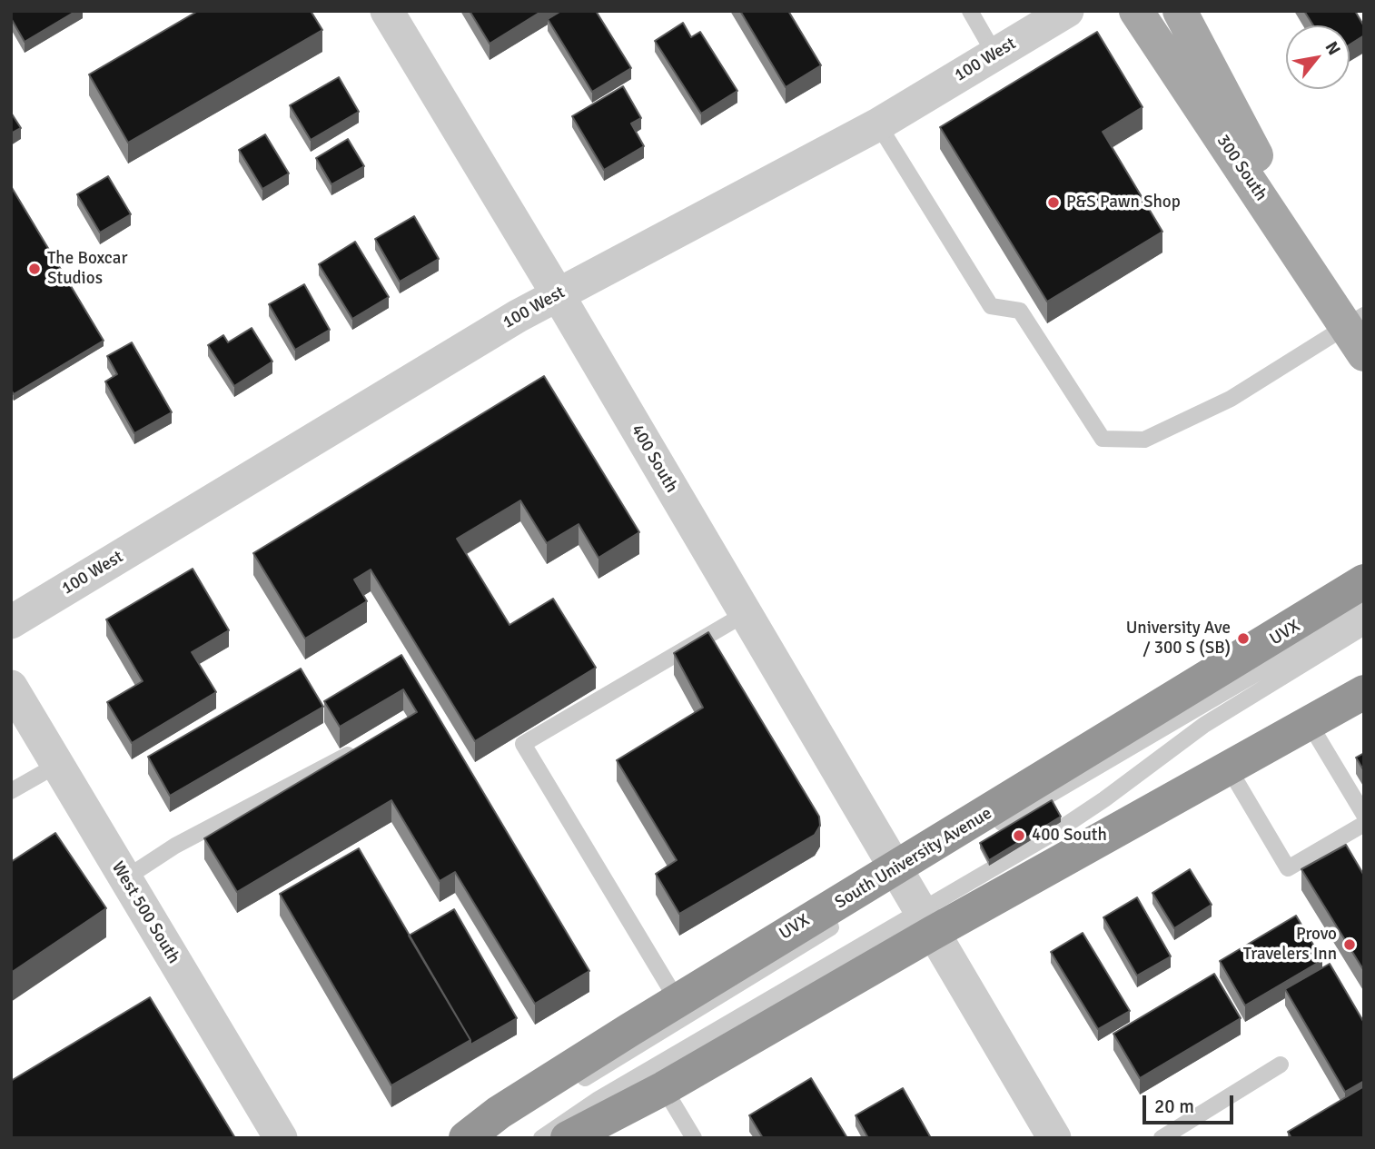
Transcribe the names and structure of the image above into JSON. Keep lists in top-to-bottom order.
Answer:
{
  "streets": {
    "highway": ["South University Avenue"],
    "main road": ["300 South"],
    "street": ["100 West", "400 South", "West 500 South"],
    "lane": ["UVX"]
  },
  "crossings": [
    ["100 West", "400 South"],
    ["400 South", "UVX"],
    ["400 South", "South University Avenue"],
    ["UVX", "South University Avenue"]
  ],
  "places": [
    "P&S Pawn Shop",
    "The Boxcar Studios",
    "University Ave / 300 S (SB)",
    "400 South",
    "Provo Travelers Inn"
  ],
  "scale_bar": "20 m",
  "north": "top right"
}
